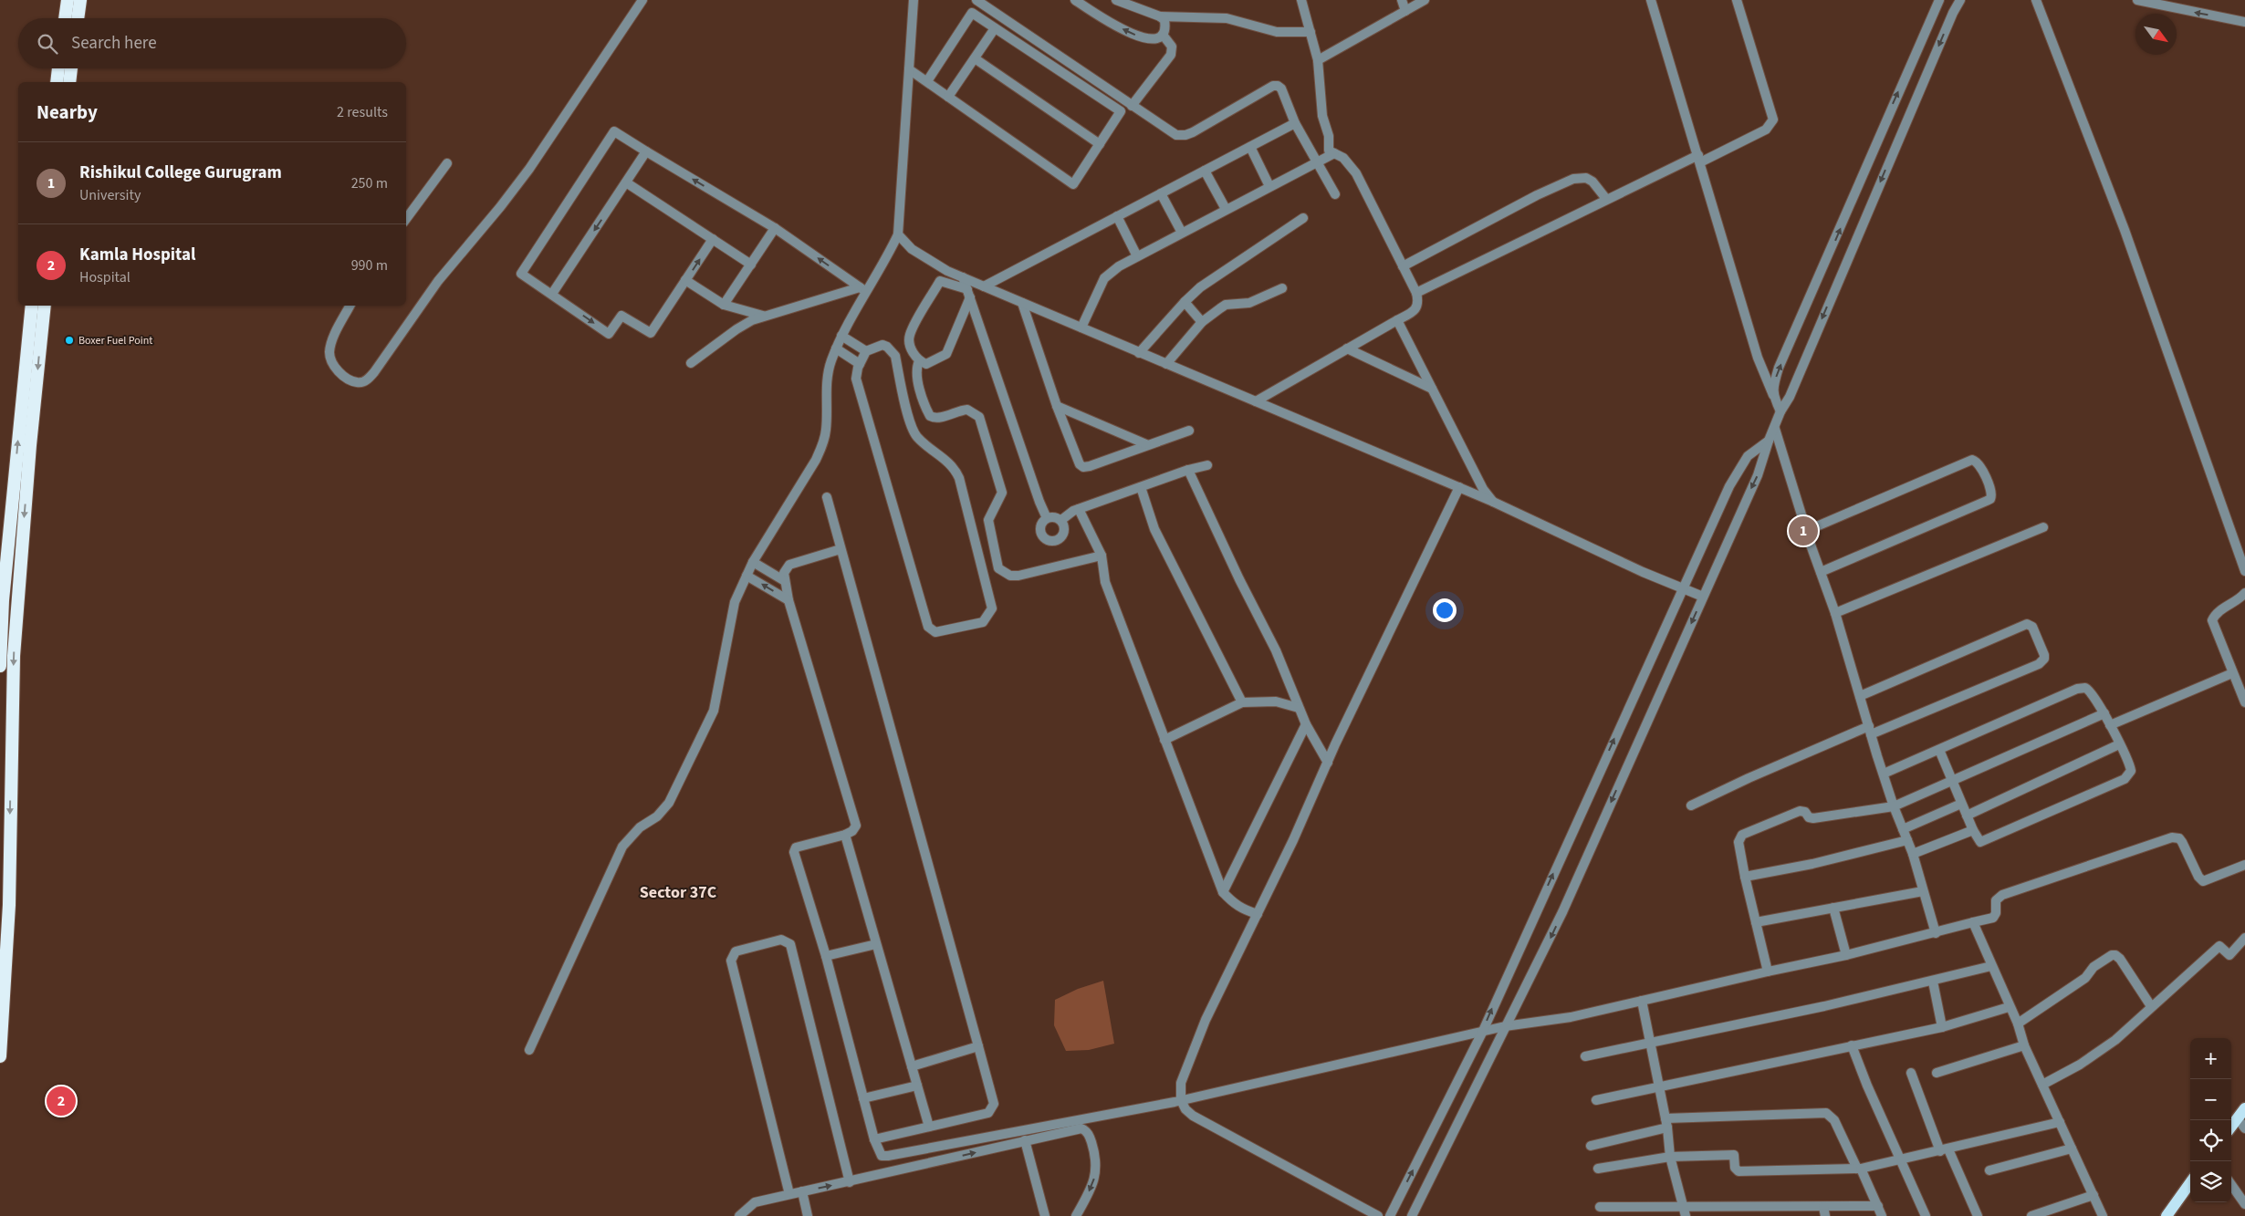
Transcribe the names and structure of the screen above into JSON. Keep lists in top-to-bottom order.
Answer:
{
  "districts": ["Sector 37C"],
  "places": ["Boxer Fuel Point"],
  "north": "bottom right",
  "page": {
    "search": "Search here",
    "heading": ["Nearby", "2 results"],
    "list": [
      {
        "mark": "1",
        "name": "Rishikul College Gurugram",
        "note": "University",
        "value": "250 m"
      },
      {
        "mark": "2",
        "name": "Kamla Hospital",
        "note": "Hospital",
        "value": "990 m"
      }
    ],
    "pins": ["1", "2"],
    "map_buttons": ["+", "−"]
  }
}
